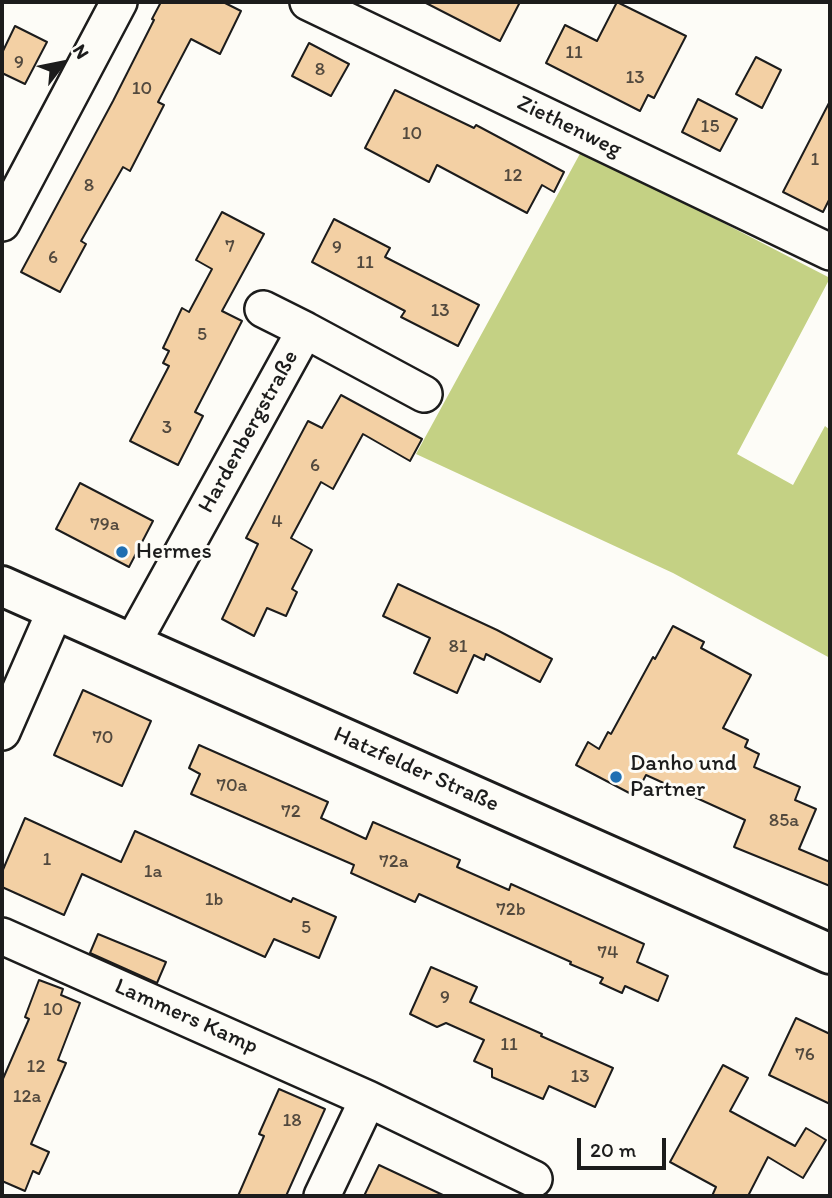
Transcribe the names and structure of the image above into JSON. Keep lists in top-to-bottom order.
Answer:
{
  "streets": {
    "street": [
      "Ziethenweg",
      "Hardenbergstraße",
      "Hatzfelder Straße",
      "Lammers Kamp"
    ]
  },
  "crossings": [
    ["Hardenbergstraße", "Hatzfelder Straße"]
  ],
  "places": ["Hermes", "Danho und Partner"],
  "house_numbers": [
    "11",
    "9",
    "8",
    "13",
    "10",
    "15",
    "10",
    "1",
    "12",
    "8",
    "7",
    "9",
    "6",
    "11",
    "13",
    "5",
    "3",
    "6",
    "4",
    "79a",
    "81",
    "70",
    "70a",
    "72",
    "85a",
    "1",
    "72a",
    "1a",
    "1b",
    "72b",
    "5",
    "74",
    "9",
    "10",
    "11",
    "76",
    "12",
    "13",
    "12a",
    "18"
  ],
  "scale_bar": "20 m",
  "north": "top right"
}
